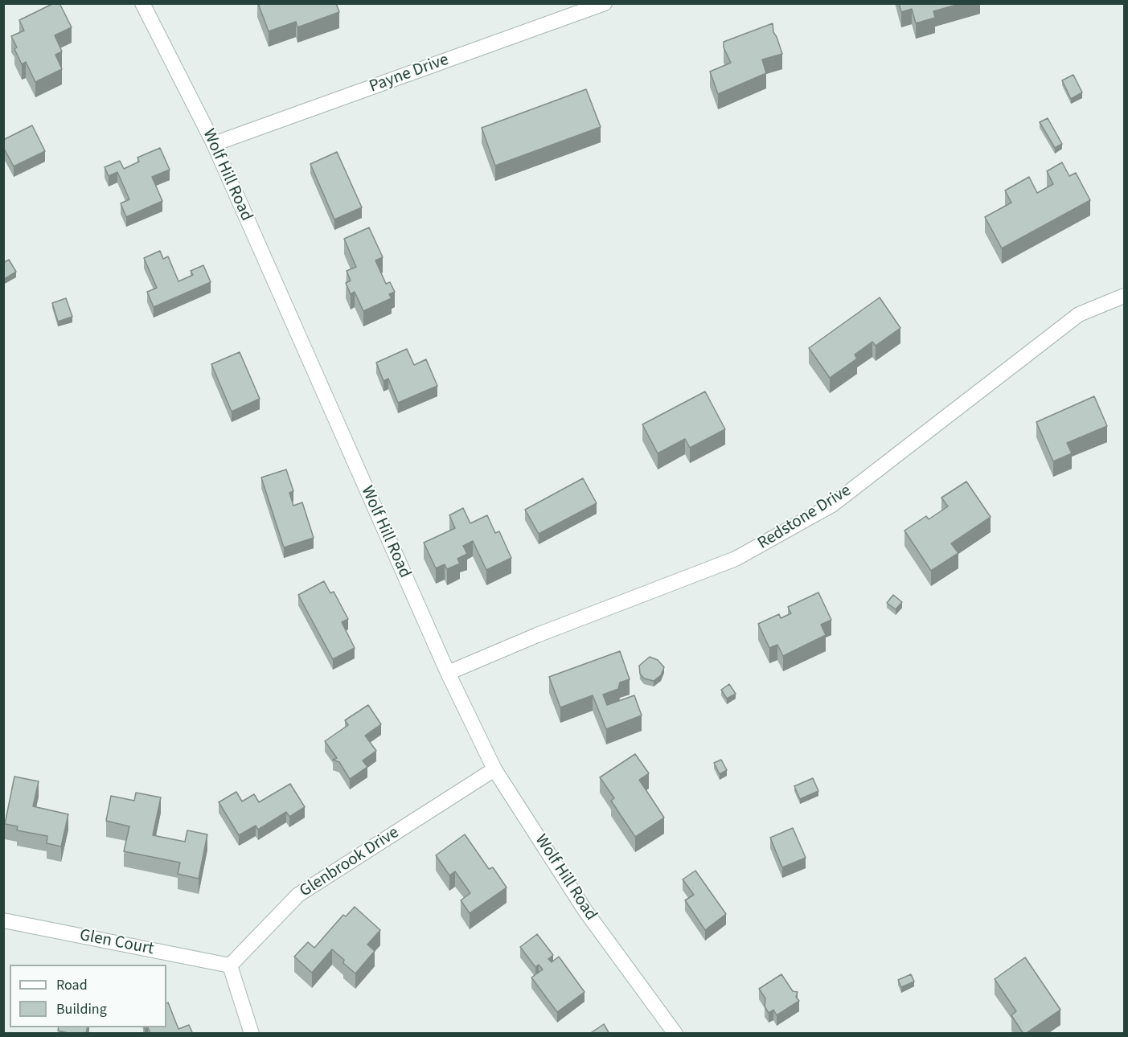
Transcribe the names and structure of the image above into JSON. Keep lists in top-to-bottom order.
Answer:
{
  "streets": {
    "street": [
      "Payne Drive",
      "Wolf Hill Road",
      "Redstone Drive",
      "Glenbrook Drive",
      "Glen Court"
    ]
  },
  "crossings": [
    ["Payne Drive", "Wolf Hill Road"],
    ["Wolf Hill Road", "Redstone Drive"],
    ["Wolf Hill Road", "Glenbrook Drive"],
    ["Glenbrook Drive", "Glen Court"]
  ],
  "legend": ["Road", "Building"]
}
